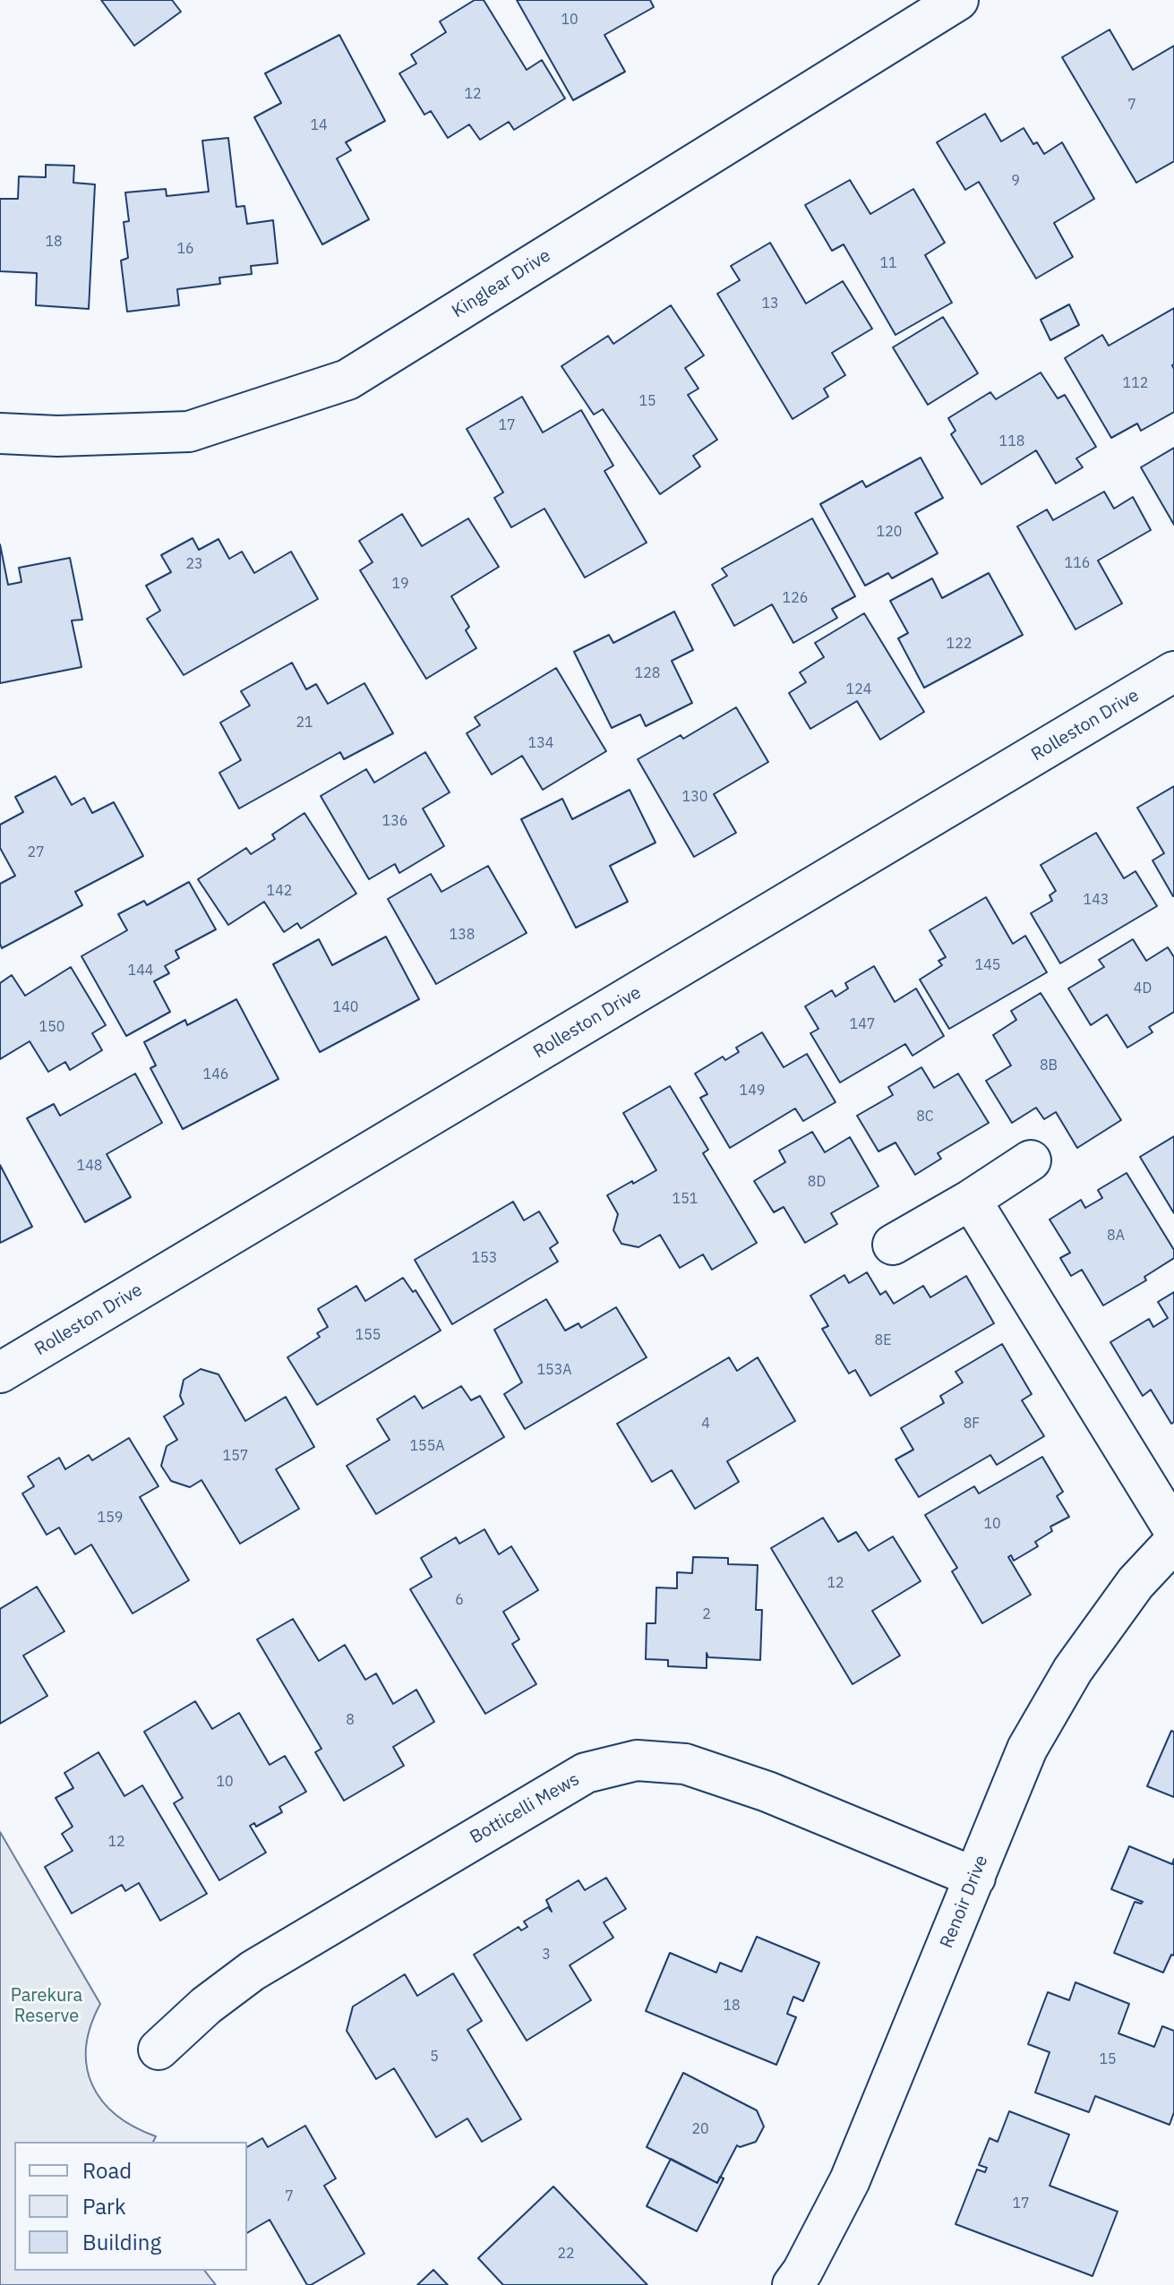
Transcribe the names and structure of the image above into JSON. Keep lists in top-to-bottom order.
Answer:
{
  "streets": {
    "street": [
      "Kinglear Drive",
      "Rolleston Drive",
      "Botticelli Mews",
      "Renoir Drive"
    ]
  },
  "crossings": [
    ["Botticelli Mews", "Renoir Drive"]
  ],
  "parks": ["Parekura Reserve"],
  "house_numbers": [
    "10",
    "12",
    "7",
    "14",
    "9",
    "18",
    "16",
    "11",
    "13",
    "112",
    "15",
    "17",
    "118",
    "120",
    "116",
    "23",
    "19",
    "126",
    "122",
    "128",
    "124",
    "21",
    "134",
    "130",
    "136",
    "27",
    "142",
    "143",
    "138",
    "145",
    "144",
    "4D",
    "140",
    "147",
    "150",
    "8B",
    "146",
    "149",
    "8C",
    "148",
    "8D",
    "151",
    "8A",
    "153",
    "155",
    "8E",
    "153A",
    "4",
    "8F",
    "155A",
    "157",
    "159",
    "10",
    "12",
    "6",
    "2",
    "8",
    "10",
    "12",
    "3",
    "18",
    "5",
    "15",
    "20",
    "7",
    "17",
    "22"
  ],
  "legend": ["Road", "Park", "Building"]
}
